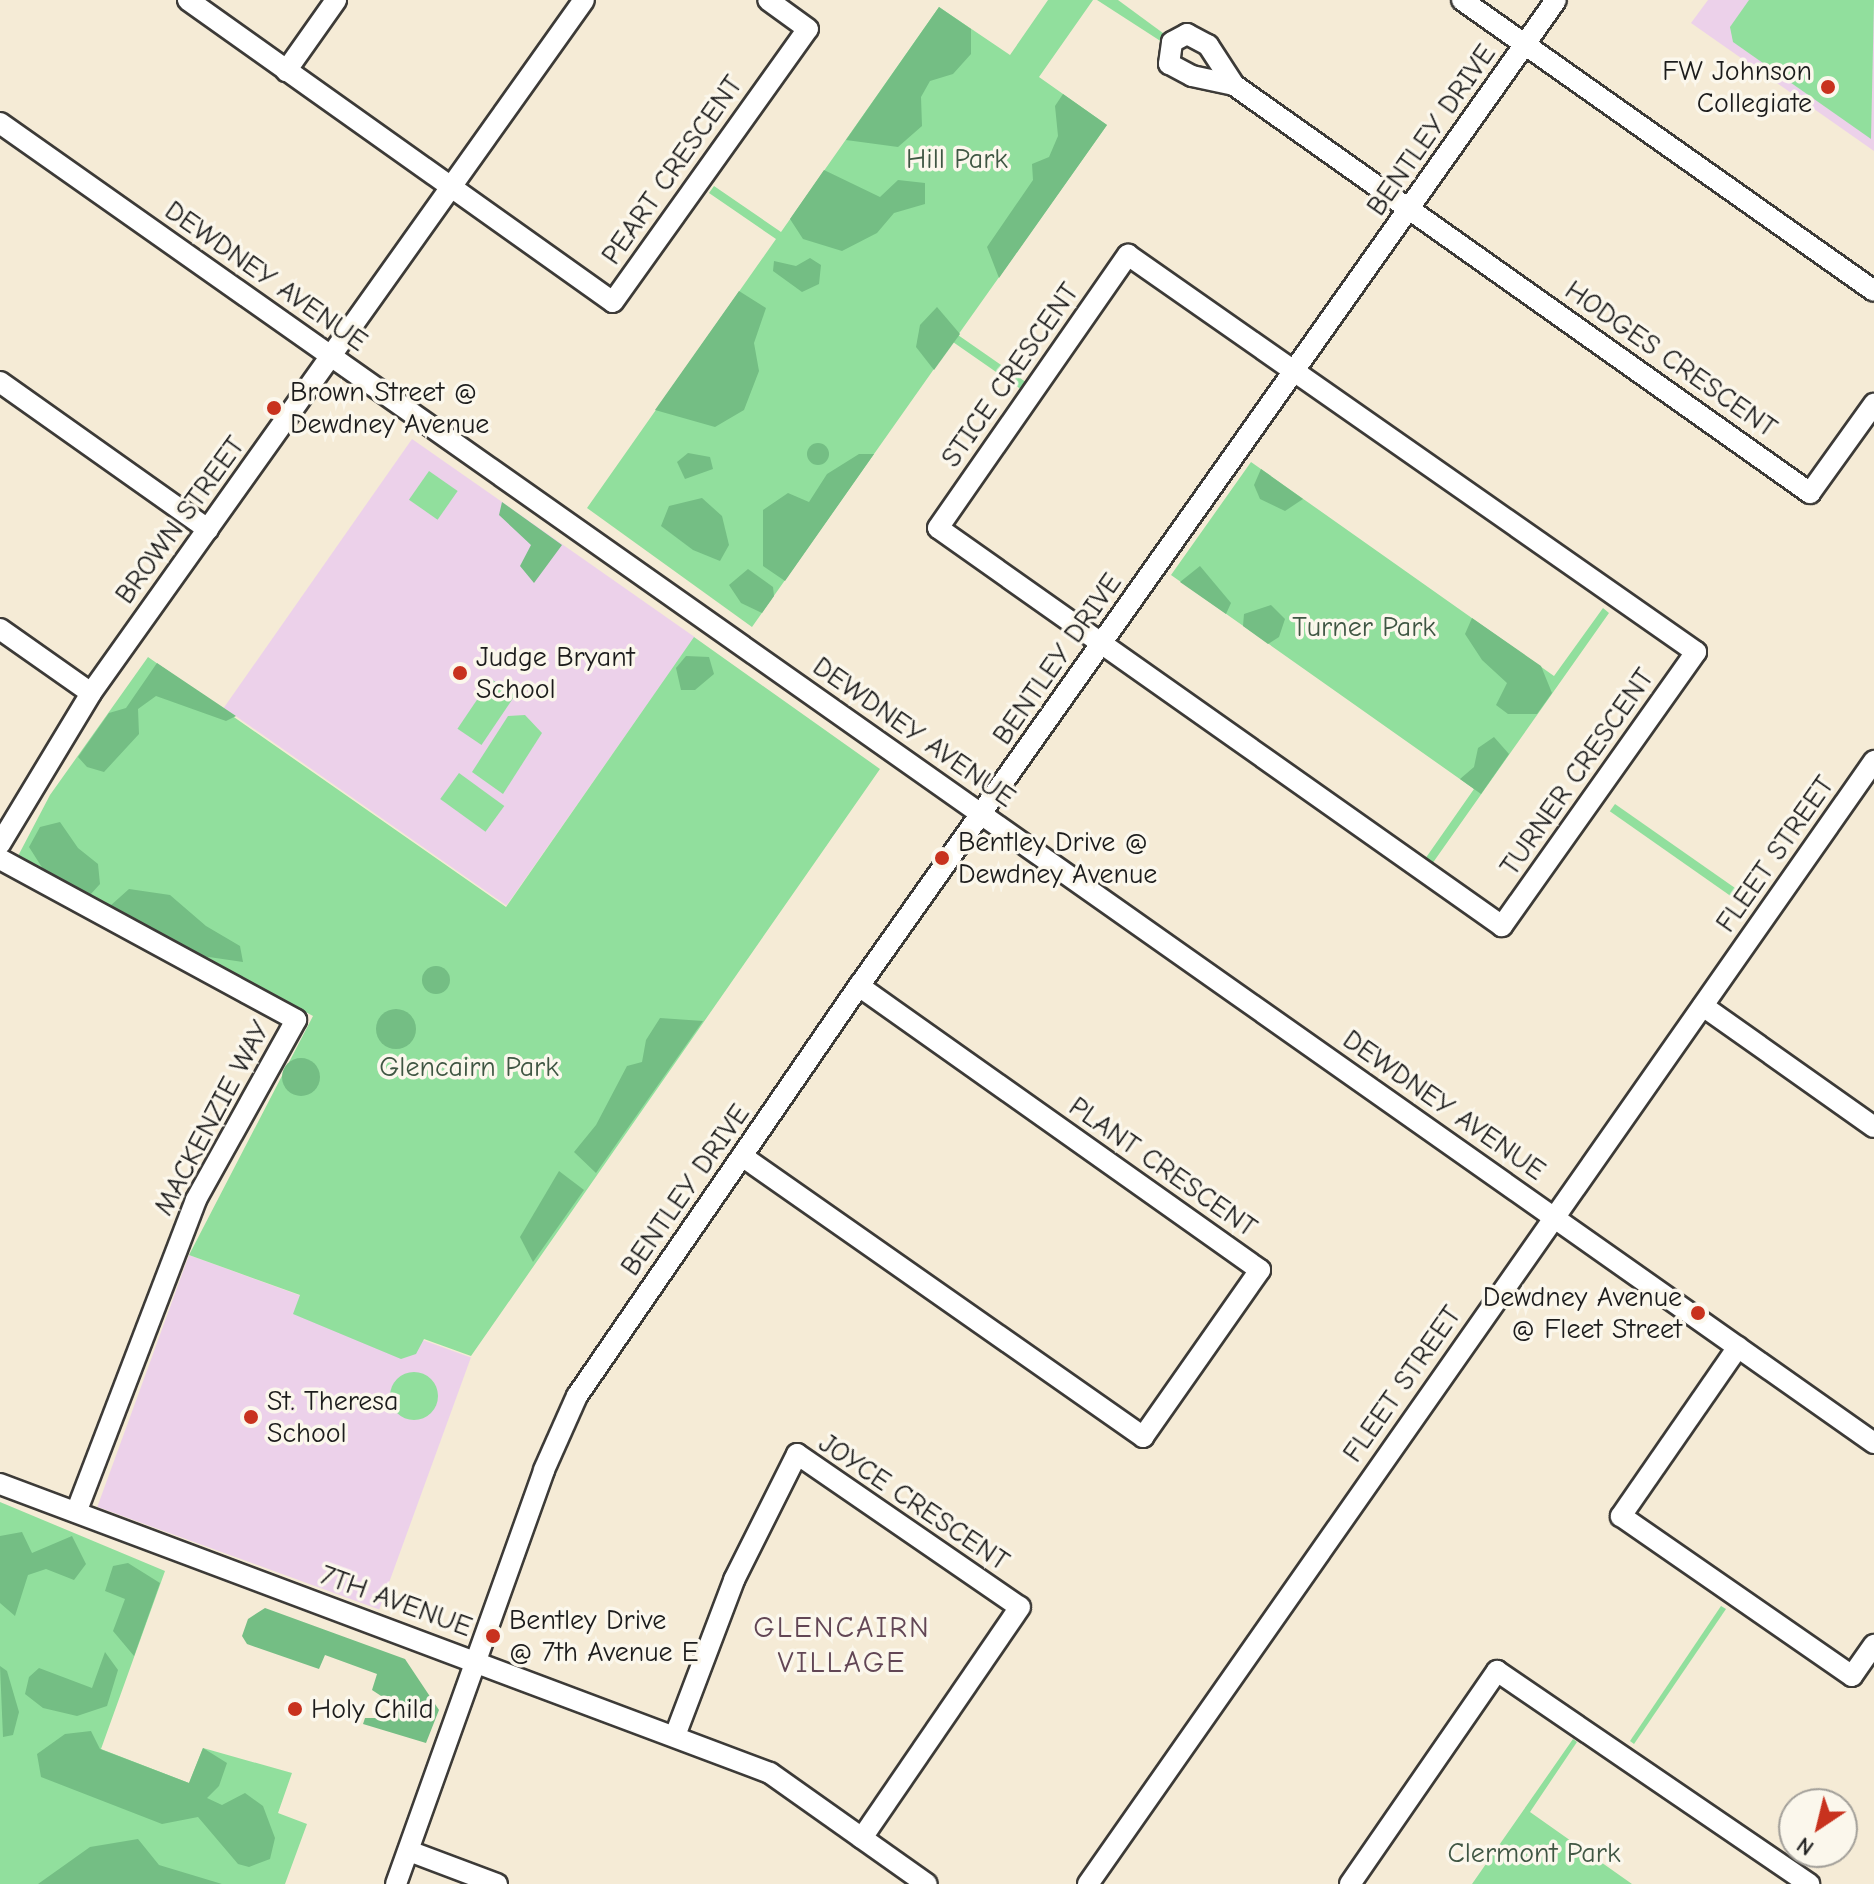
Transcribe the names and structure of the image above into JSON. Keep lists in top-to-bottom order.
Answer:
{
  "streets": {
    "street": [
      "BENTLEY DRIVE",
      "PEART CRESCENT",
      "DEWDNEY AVENUE",
      "HODGES CRESCENT",
      "STICE CRESCENT",
      "BROWN STREET",
      "TURNER CRESCENT",
      "FLEET STREET",
      "MACKENZIE WAY",
      "PLANT CRESCENT",
      "JOYCE CRESCENT",
      "7TH AVENUE"
    ]
  },
  "crossings": [
    ["BENTLEY DRIVE", "DEWDNEY AVENUE"],
    ["BENTLEY DRIVE", "HODGES CRESCENT"],
    ["BENTLEY DRIVE", "STICE CRESCENT"],
    ["BENTLEY DRIVE", "TURNER CRESCENT"],
    ["BENTLEY DRIVE", "PLANT CRESCENT"],
    ["BENTLEY DRIVE", "7TH AVENUE"],
    ["PEART CRESCENT", "BROWN STREET"],
    ["DEWDNEY AVENUE", "BROWN STREET"],
    ["DEWDNEY AVENUE", "FLEET STREET"],
    ["STICE CRESCENT", "TURNER CRESCENT"],
    ["MACKENZIE WAY", "7TH AVENUE"],
    ["JOYCE CRESCENT", "7TH AVENUE"]
  ],
  "districts": ["GLENCAIRN VILLAGE"],
  "parks": [
    "Hill Park",
    "Turner Park",
    "Glencairn Park",
    "Clermont Park"
  ],
  "places": [
    "FW Johnson Collegiate",
    "Brown Street @ Dewdney Avenue",
    "Judge Bryant School",
    "Bentley Drive @ Dewdney Avenue",
    "Dewdney Avenue @ Fleet Street",
    "St. Theresa School",
    "Bentley Drive @ 7th Avenue E",
    "Holy Child"
  ],
  "north": "bottom left"
}
